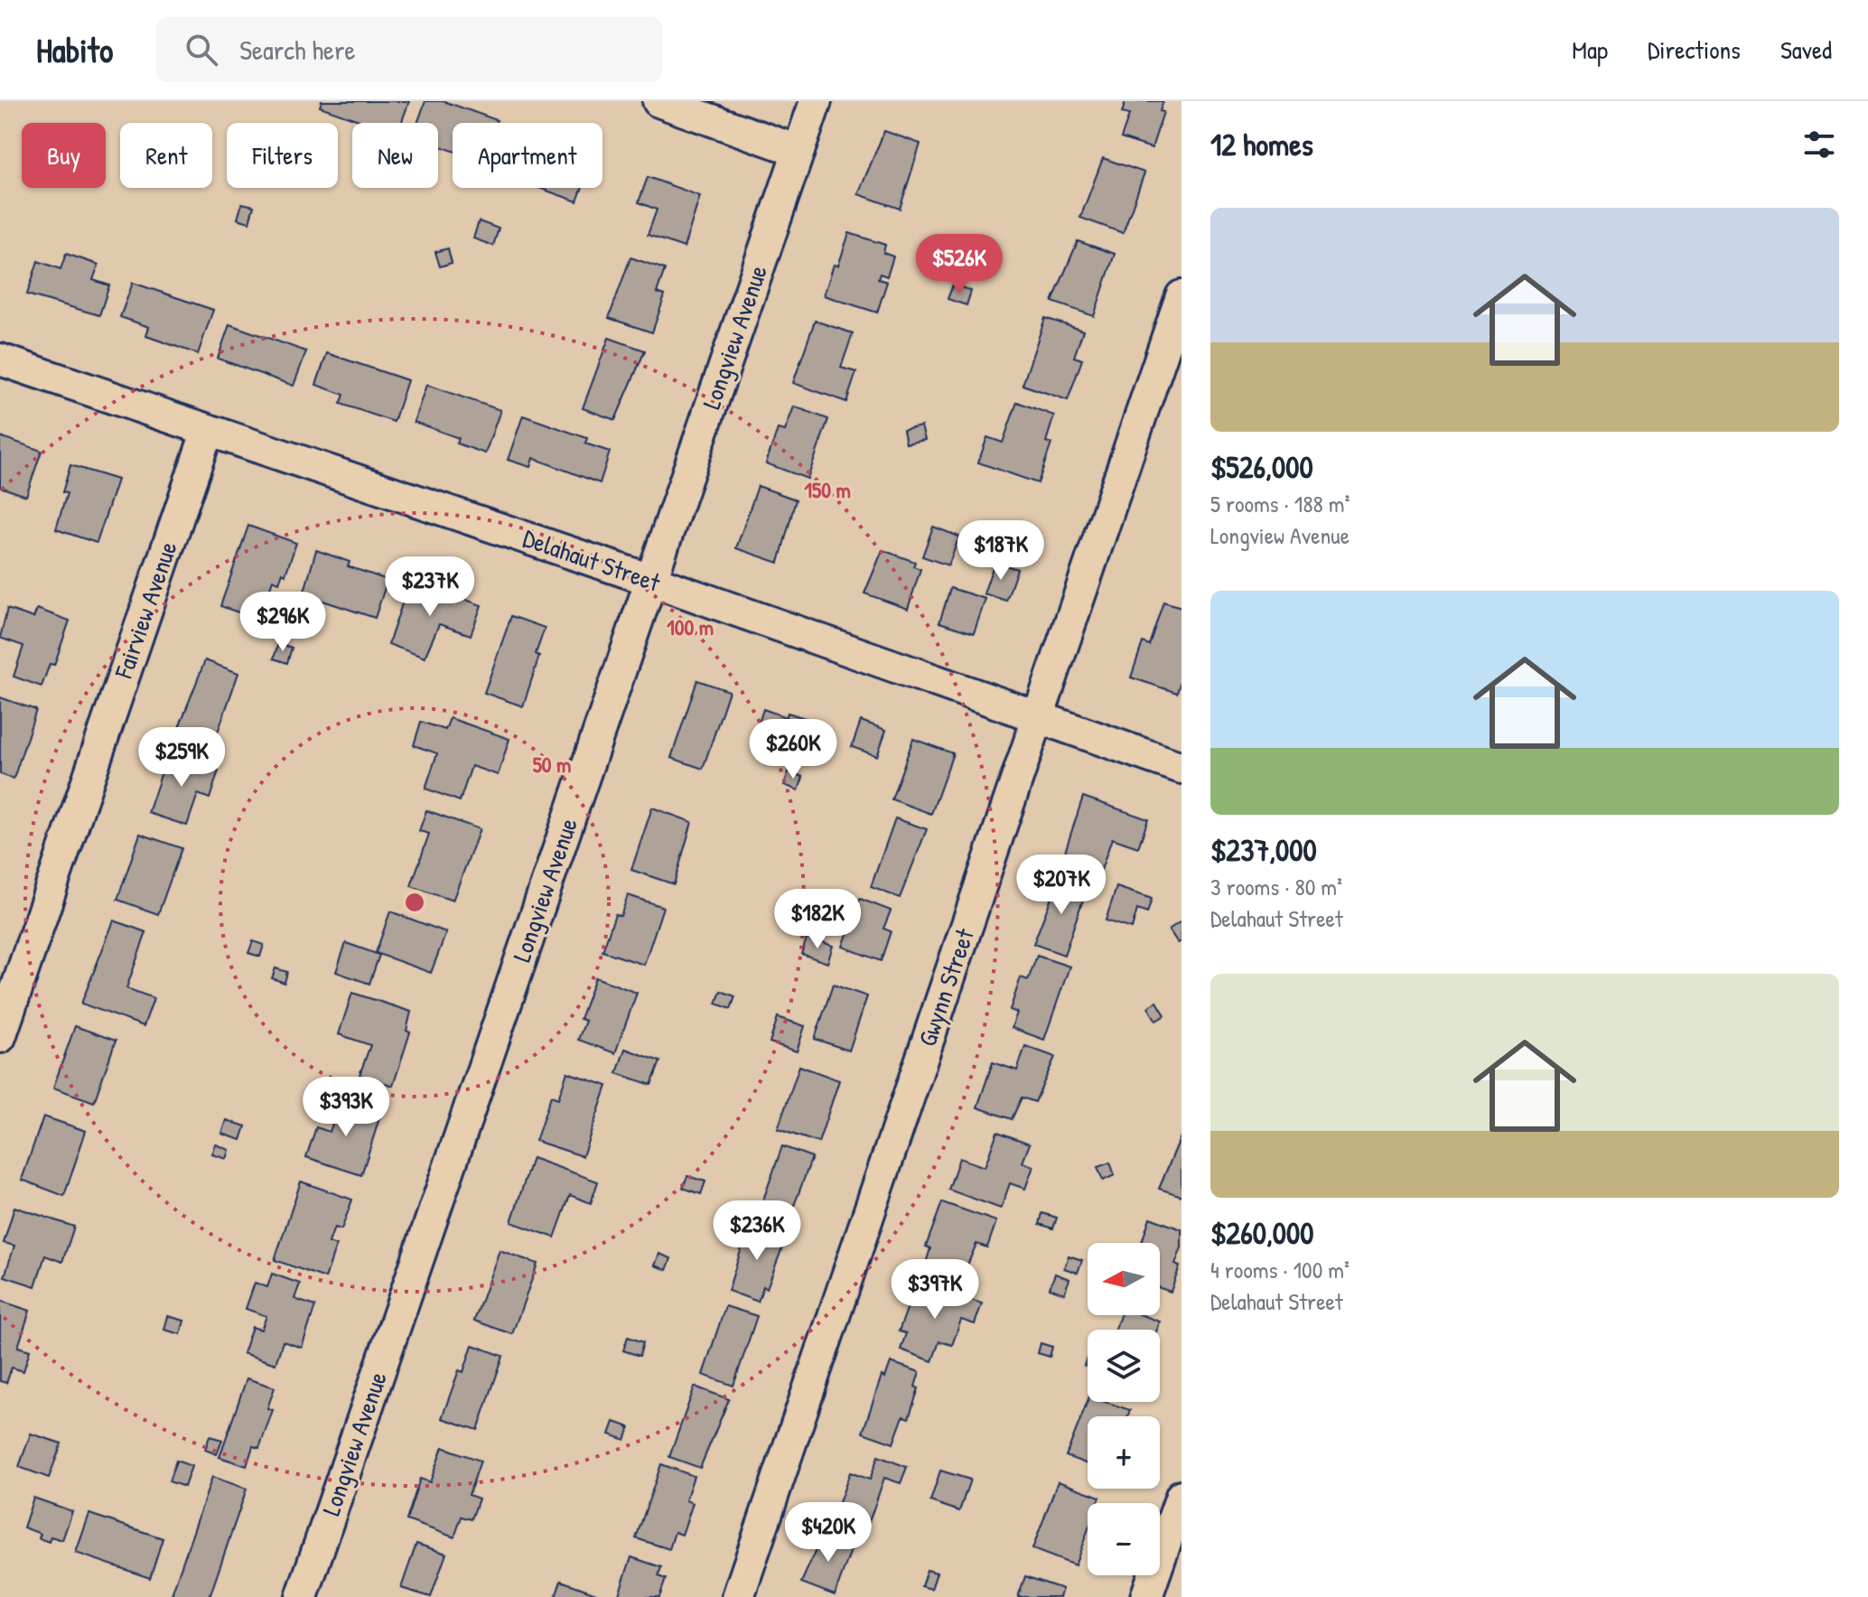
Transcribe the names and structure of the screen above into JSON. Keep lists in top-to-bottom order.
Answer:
{
  "streets": {
    "street": [
      "Longview Avenue",
      "Delahaut Street",
      "Fairview Avenue",
      "Gwynn Street"
    ]
  },
  "crossings": [
    ["Longview Avenue", "Delahaut Street"],
    ["Delahaut Street", "Fairview Avenue"],
    ["Delahaut Street", "Gwynn Street"]
  ],
  "north": "left",
  "page": {
    "header": "Habito",
    "search": "Search here",
    "nav": ["Map", "Directions", "Saved"],
    "heading": "12 homes",
    "chip": [
      "Buy",
      "Rent",
      "Filters",
      "New",
      "Apartment"
    ],
    "list": [
      {
        "name": "$526,000",
        "note": "5 rooms · 188 m² · Longview Avenue"
      },
      {
        "name": "$237,000",
        "note": "3 rooms · 80 m² · Delahaut Street"
      },
      {
        "name": "$260,000",
        "note": "4 rooms · 100 m² · Delahaut Street"
      }
    ],
    "price": [
      "$526K",
      "$187K",
      "$237K",
      "$296K",
      "$260K",
      "$259K",
      "$207K",
      "$182K",
      "$393K",
      "$236K",
      "$397K",
      "$420K"
    ],
    "map_buttons": ["+", "−"]
  },
  "rings": ["150 m", "100 m", "50 m"]
}
